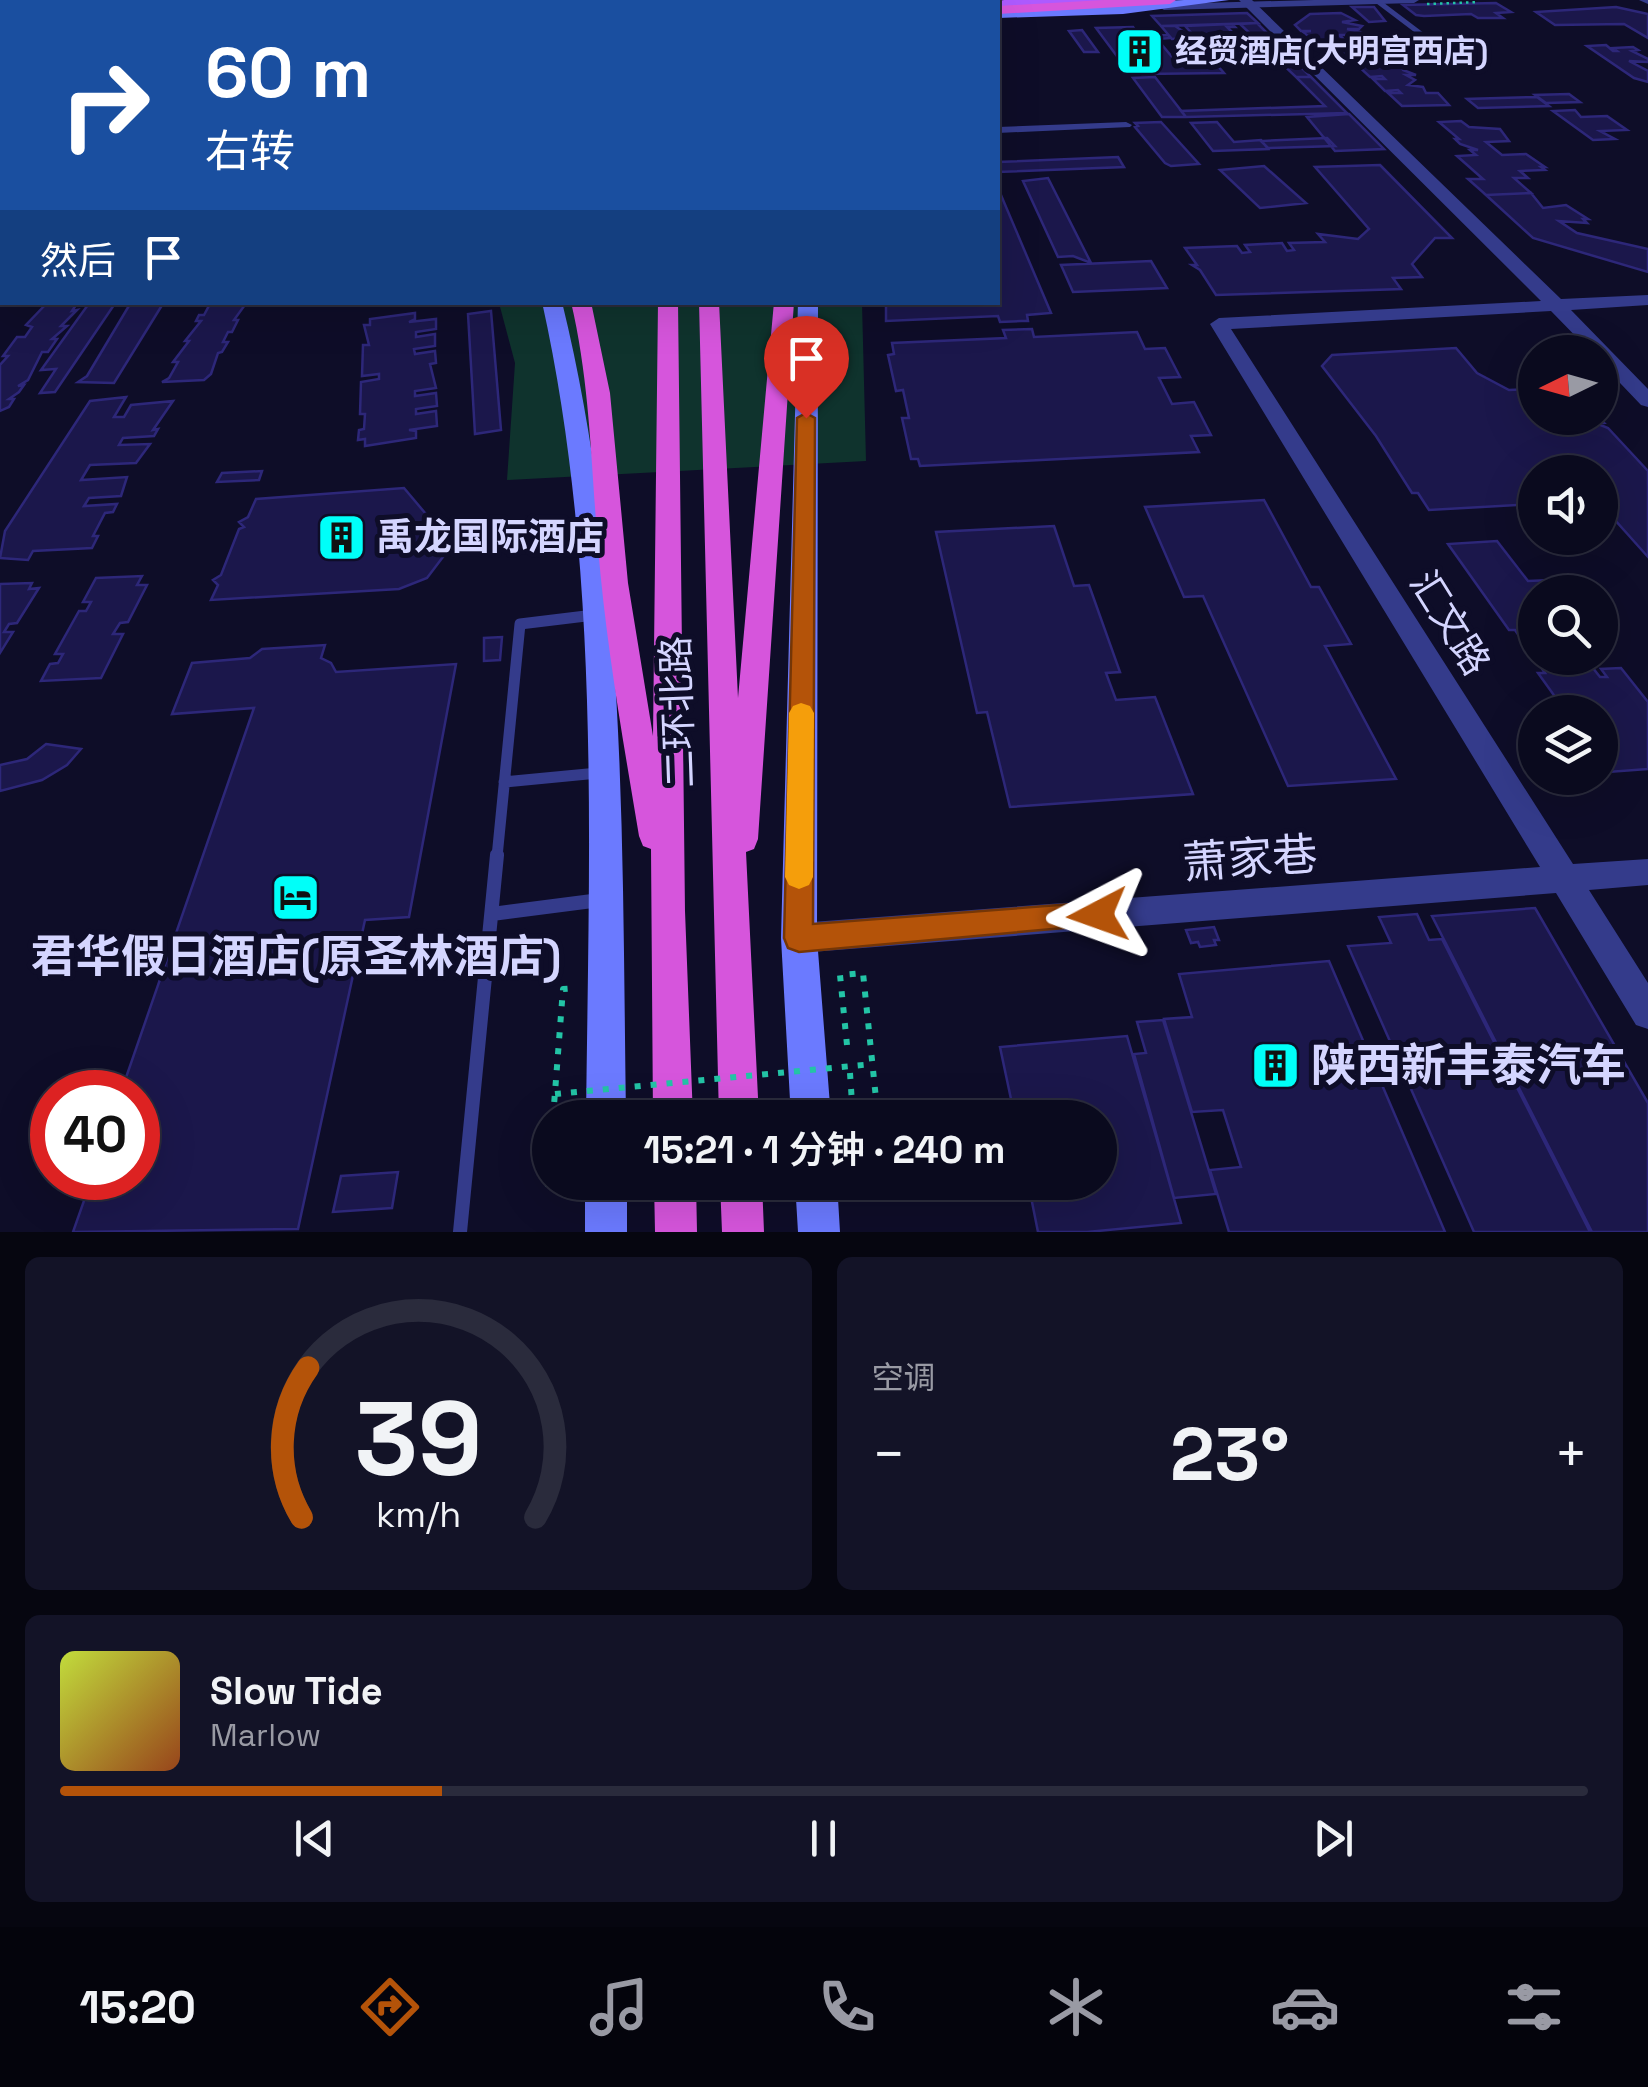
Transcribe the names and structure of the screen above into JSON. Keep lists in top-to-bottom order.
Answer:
{
  "streets": {
    "highway": ["二环北路"],
    "street": ["汇文路", "萧家巷"]
  },
  "crossings": [
    ["汇文路", "萧家巷"]
  ],
  "places": {
    "building": ["经贸酒店(大明宫西店)", "禹龙国际酒店", "陕西新丰泰汽车"],
    "hotel": ["君华假日酒店(原圣林酒店)"]
  },
  "north": "left",
  "page": {
    "turn": ["60 m", "右转"],
    "then": "然后",
    "limit": "40",
    "trip": "15:21 · 1 分钟 · 240 m",
    "tile": "空调",
    "heat": ["−", "23°", "+"],
    "song": ["Slow Tide", "Marlow"],
    "tabs": "15:20",
    "gauge": ["39", "km/h"]
  }
}
